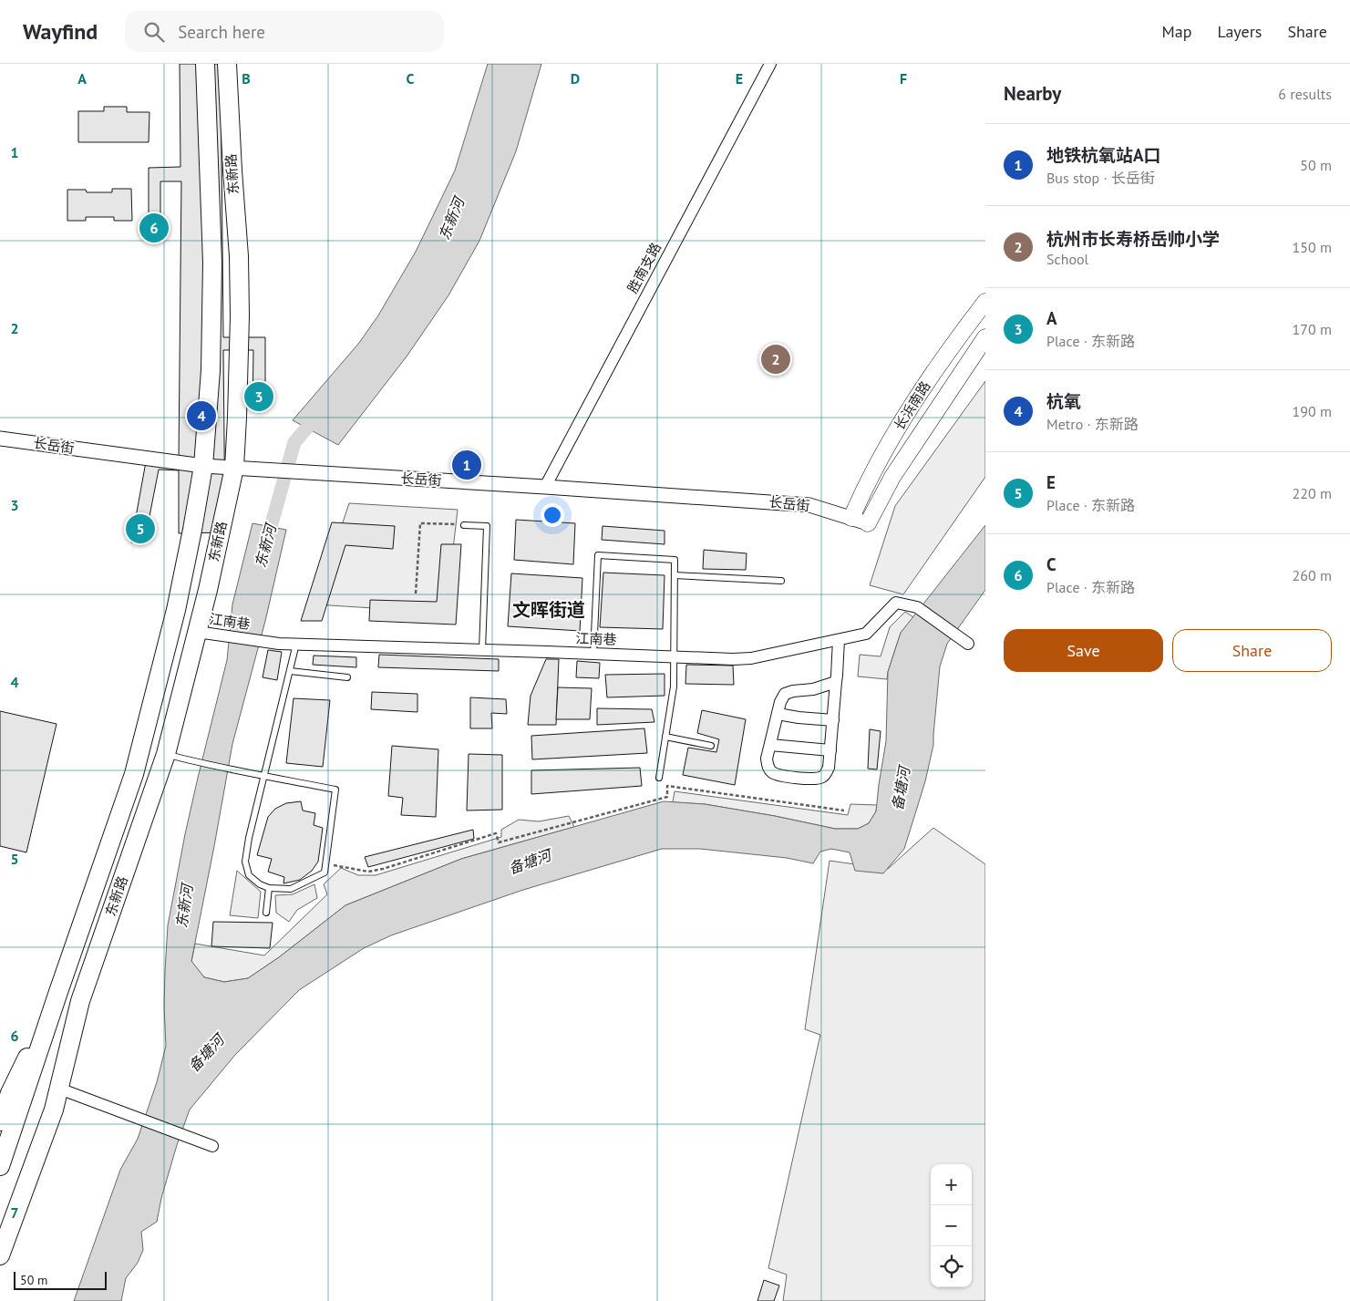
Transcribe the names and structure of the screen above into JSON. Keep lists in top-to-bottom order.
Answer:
{
  "streets": {
    "main road": ["东新路", "长浜南路"],
    "street": ["胜南支路", "长岳街", "江南巷"]
  },
  "crossings": [
    ["东新路", "长岳街"],
    ["东新路", "江南巷"],
    ["胜南支路", "长岳街"],
    ["长浜南路", "长岳街"]
  ],
  "districts": ["文晖街道"],
  "water": ["东新河", "备塘河"],
  "scale_bar": "50 m",
  "page": {
    "header": "Wayfind",
    "search": "Search here",
    "nav": ["Map", "Layers", "Share"],
    "heading": ["Nearby", "6 results"],
    "list": [
      {
        "mark": "1",
        "name": "地铁杭氧站A口",
        "note": "Bus stop · 长岳街",
        "value": "50 m"
      },
      {
        "mark": "2",
        "name": "杭州市长寿桥岳帅小学",
        "note": "School",
        "value": "150 m"
      },
      {
        "mark": "3",
        "name": "A",
        "note": "Place · 东新路",
        "value": "170 m"
      },
      {
        "mark": "4",
        "name": "杭氧",
        "note": "Metro · 东新路",
        "value": "190 m"
      },
      {
        "mark": "5",
        "name": "E",
        "note": "Place · 东新路",
        "value": "220 m"
      },
      {
        "mark": "6",
        "name": "C",
        "note": "Place · 东新路",
        "value": "260 m"
      }
    ],
    "pins": [
      "6",
      "2",
      "3",
      "4",
      "1",
      "5"
    ],
    "buttons": ["Save", "Share"],
    "map_buttons": ["+", "−"],
    "scale": "50 m"
  },
  "grid": {
    "columns": [
      "A",
      "B",
      "C",
      "D",
      "E",
      "F"
    ],
    "rows": [
      "1",
      "2",
      "3",
      "4",
      "5",
      "6",
      "7"
    ]
  }
}
